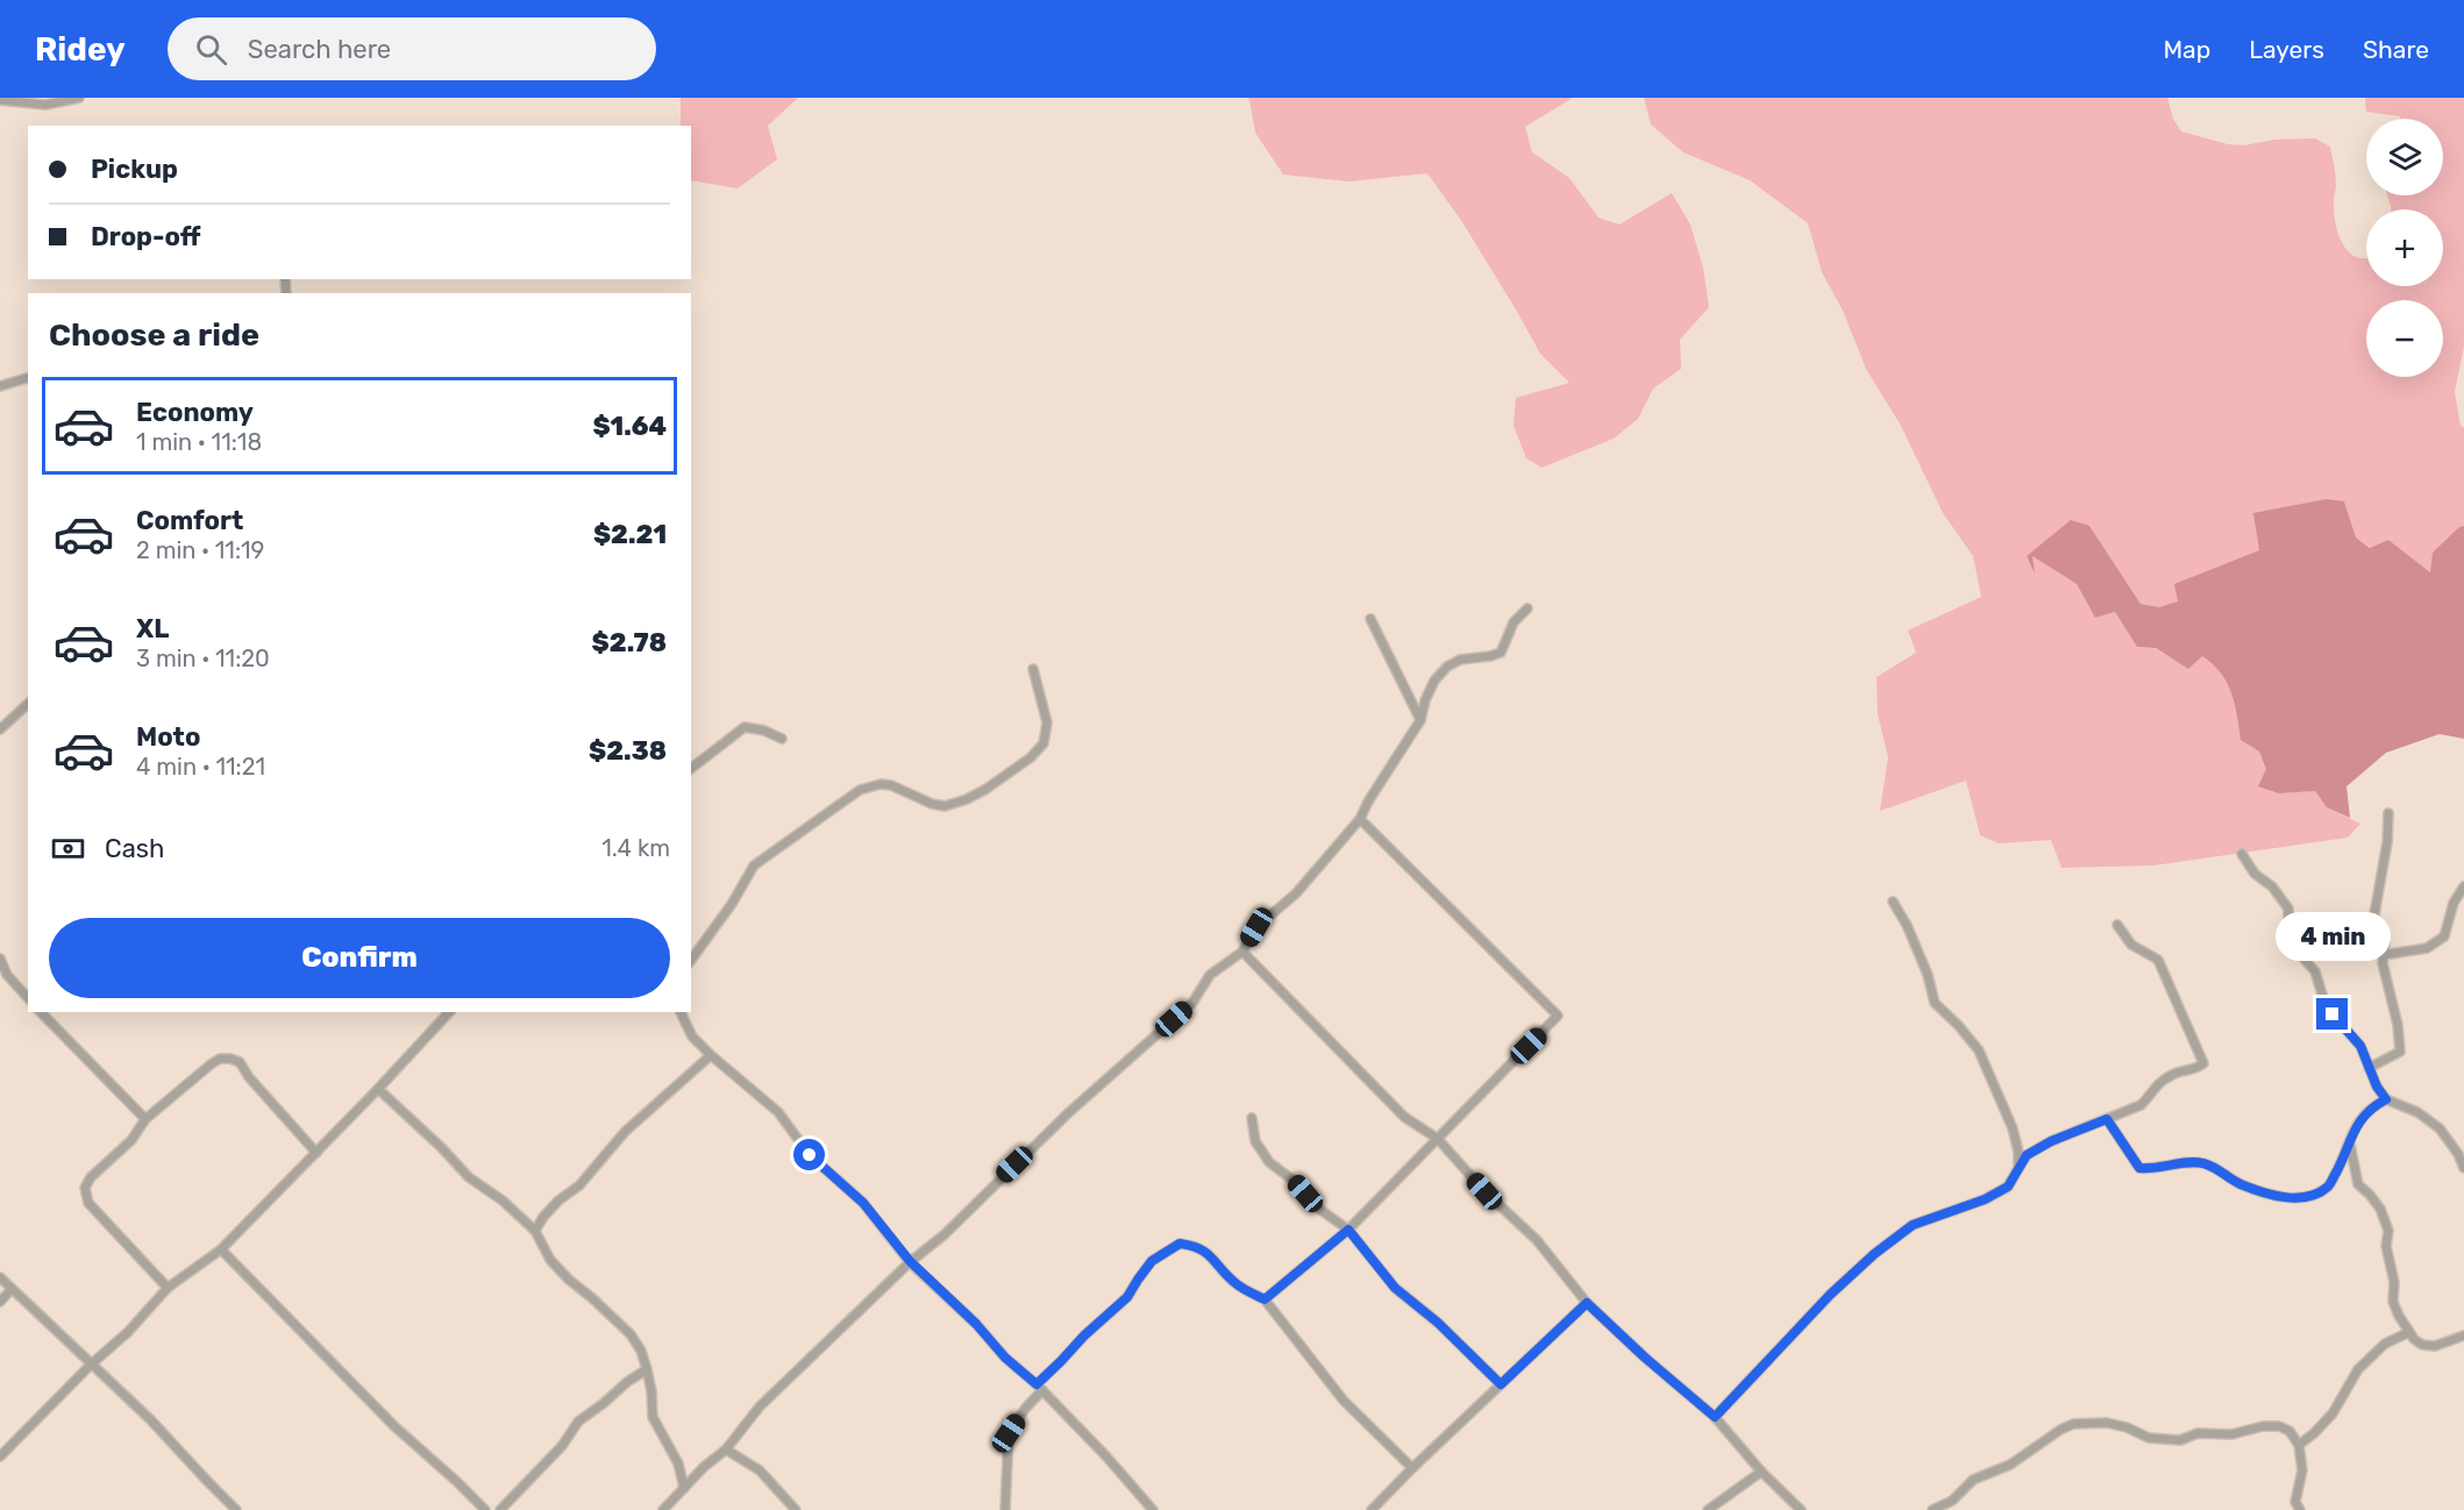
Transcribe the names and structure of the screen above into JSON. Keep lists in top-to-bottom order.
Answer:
{
  "page": {
    "header": "Ridey",
    "search": "Search here",
    "nav": ["Map", "Layers", "Share"],
    "map_buttons": ["+", "−"],
    "banner": ["Pickup", "Drop-off"],
    "heading": "Choose a ride",
    "list": [
      {
        "name": "Economy",
        "note": "1 min · 11:18",
        "value": "$1.64"
      },
      {
        "name": "Comfort",
        "note": "2 min · 11:19",
        "value": "$2.21"
      },
      {
        "name": "XL",
        "note": "3 min · 11:20",
        "value": "$2.78"
      },
      {
        "name": "Moto",
        "note": "4 min · 11:21",
        "value": "$2.38"
      }
    ],
    "pay": ["Cash", "1.4 km"],
    "buttons": "Confirm",
    "bubble": "4 min"
  }
}
